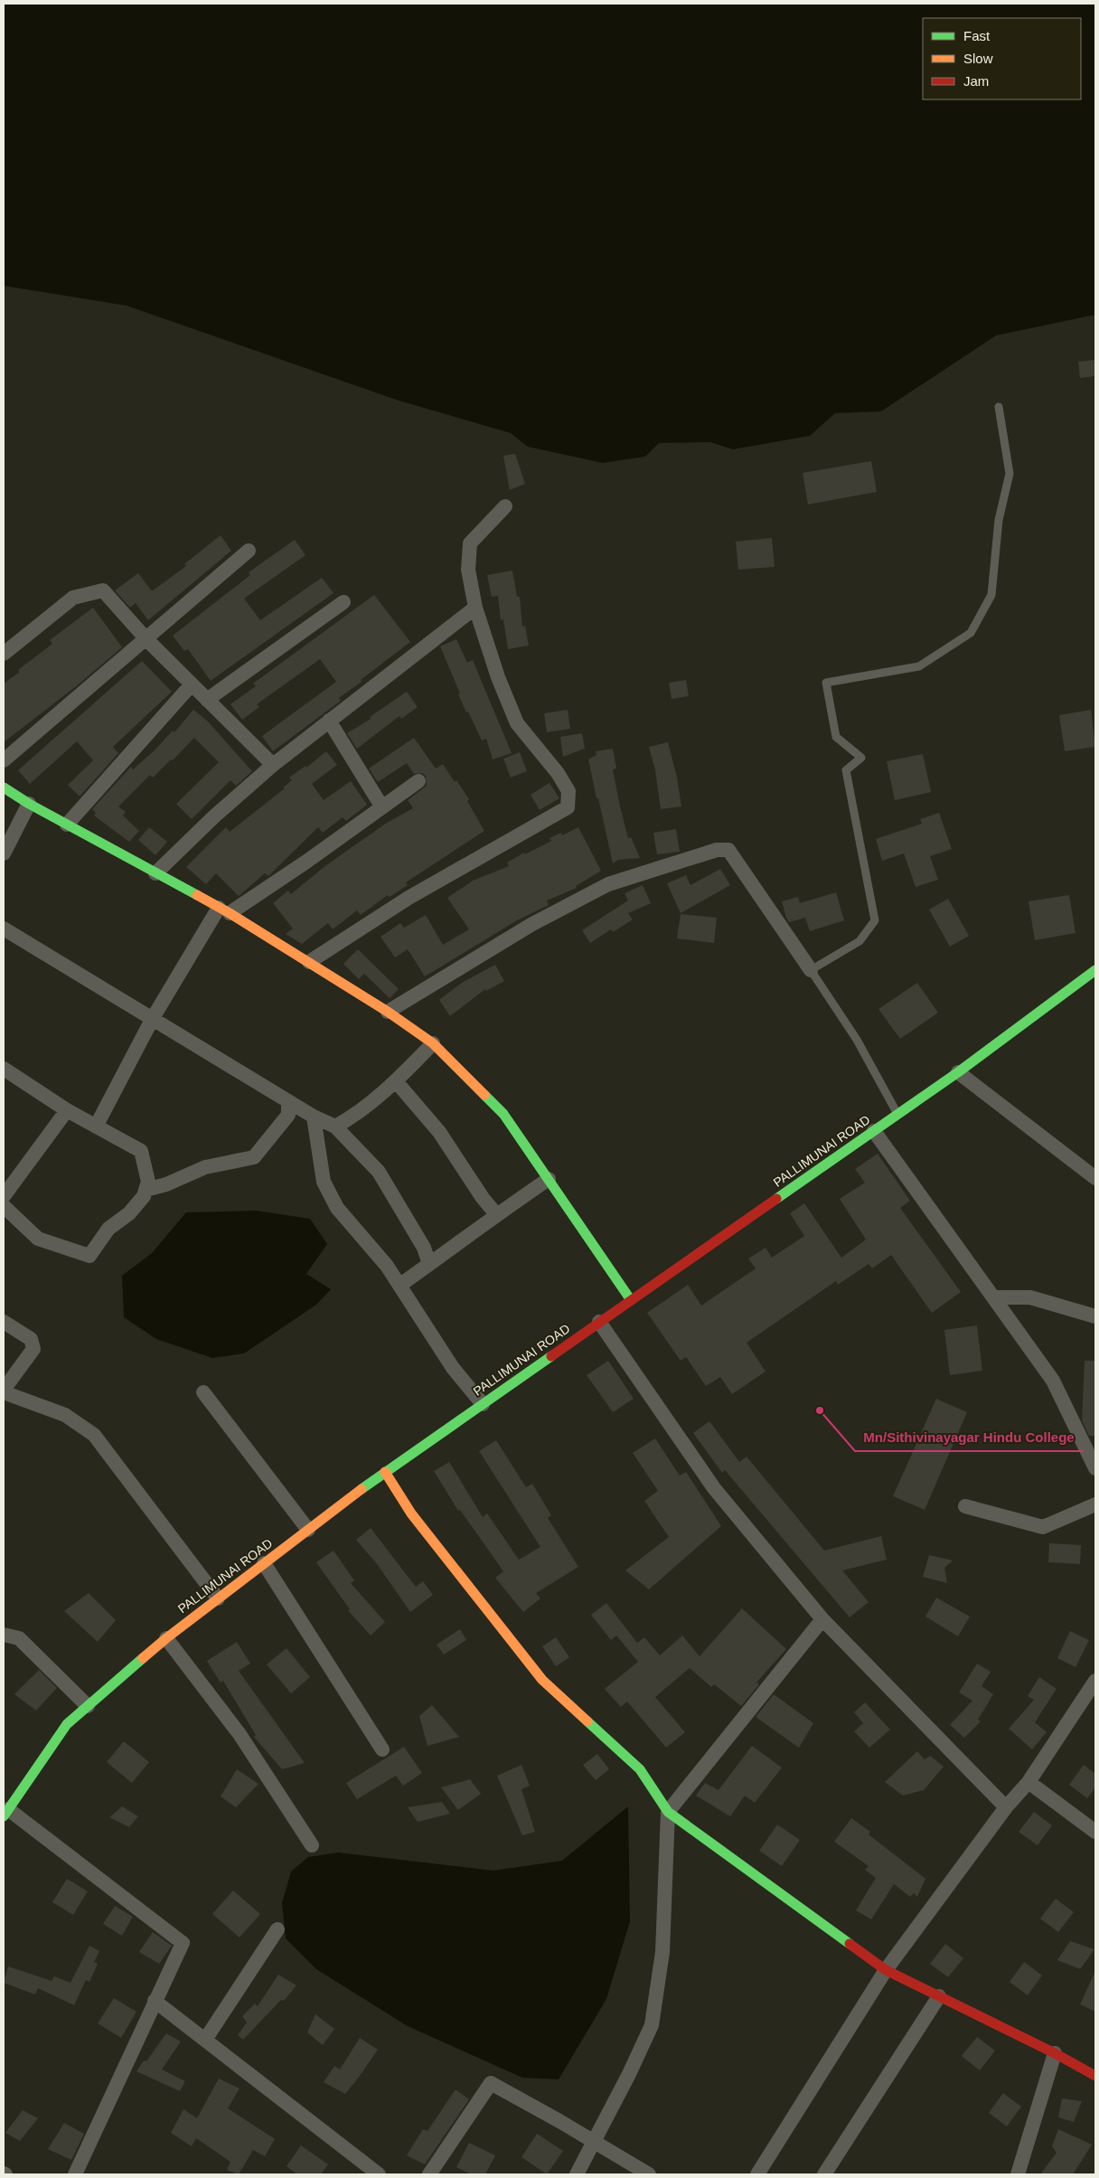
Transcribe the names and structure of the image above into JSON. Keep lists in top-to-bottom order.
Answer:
{
  "streets": {
    "street": ["PALLIMUNAI ROAD"]
  },
  "places": ["Mn/Sithivinayagar Hindu College"],
  "legend": ["Fast", "Slow", "Jam"]
}
